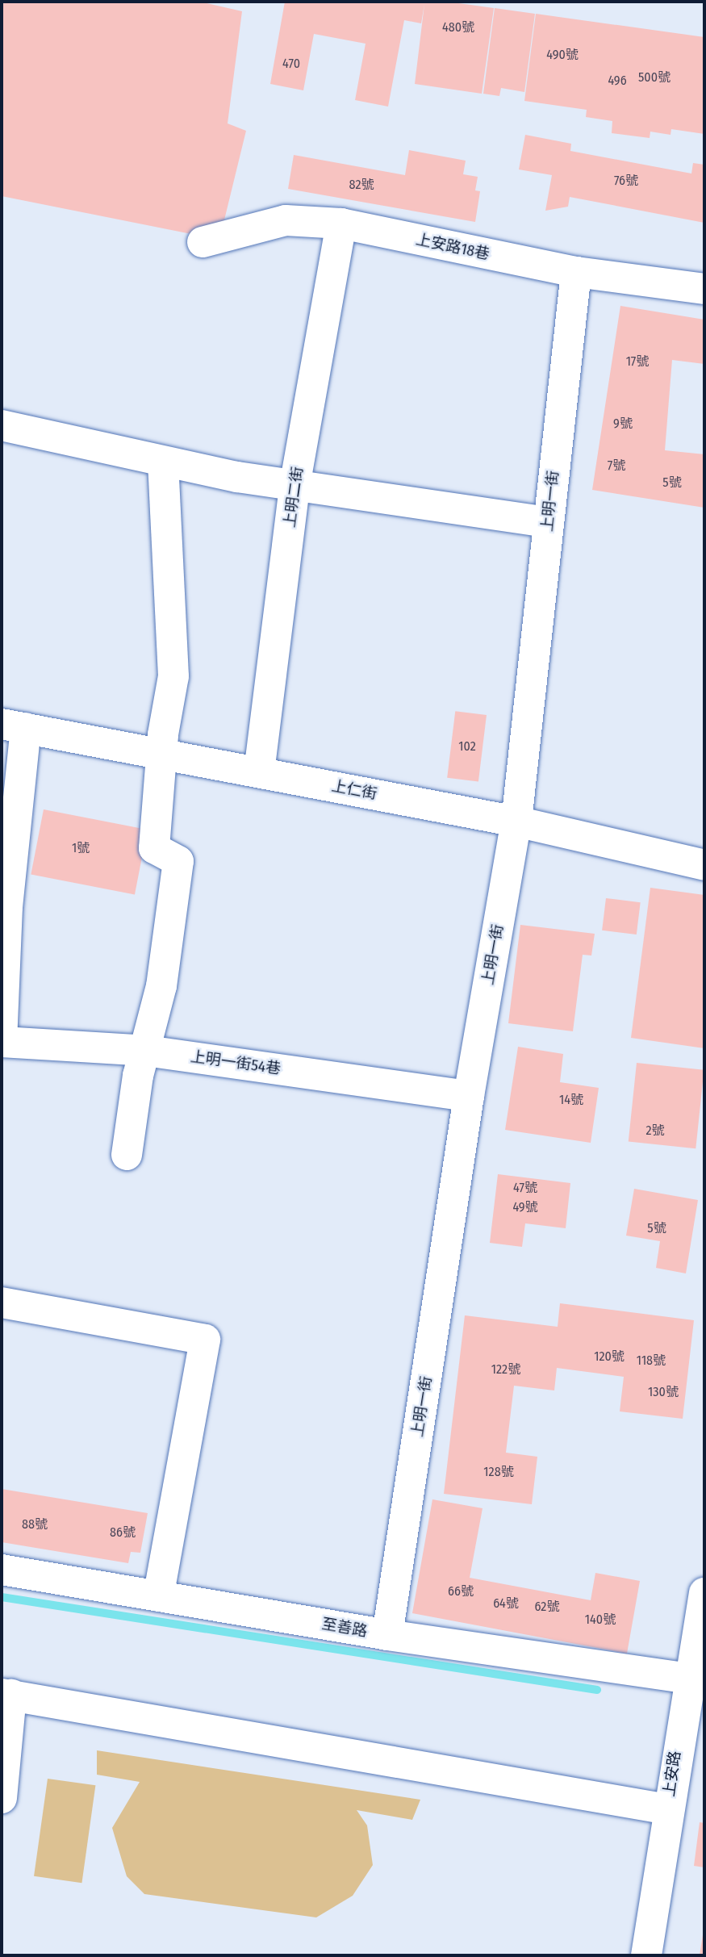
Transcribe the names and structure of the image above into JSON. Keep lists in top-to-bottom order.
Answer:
{
  "streets": {
    "street": [
      "上安路18巷",
      "上明二街",
      "上明一街",
      "上仁街",
      "上明一街54巷",
      "至善路",
      "上安路"
    ]
  },
  "crossings": [
    ["上安路18巷", "上明二街"],
    ["上安路18巷", "上明一街"],
    ["上明二街", "上仁街"],
    ["上明一街", "上仁街"],
    ["上明一街", "上明一街54巷"],
    ["上明一街", "至善路"],
    ["至善路", "上安路"]
  ],
  "house_numbers": [
    "480號",
    "490號",
    "470",
    "500號",
    "496",
    "76號",
    "82號",
    "17號",
    "9號",
    "7號",
    "5號",
    "102",
    "1號",
    "14號",
    "2號",
    "47號",
    "49號",
    "5號",
    "120號",
    "118號",
    "122號",
    "130號",
    "128號",
    "88號",
    "86號",
    "66號",
    "64號",
    "62號",
    "140號"
  ]
}
